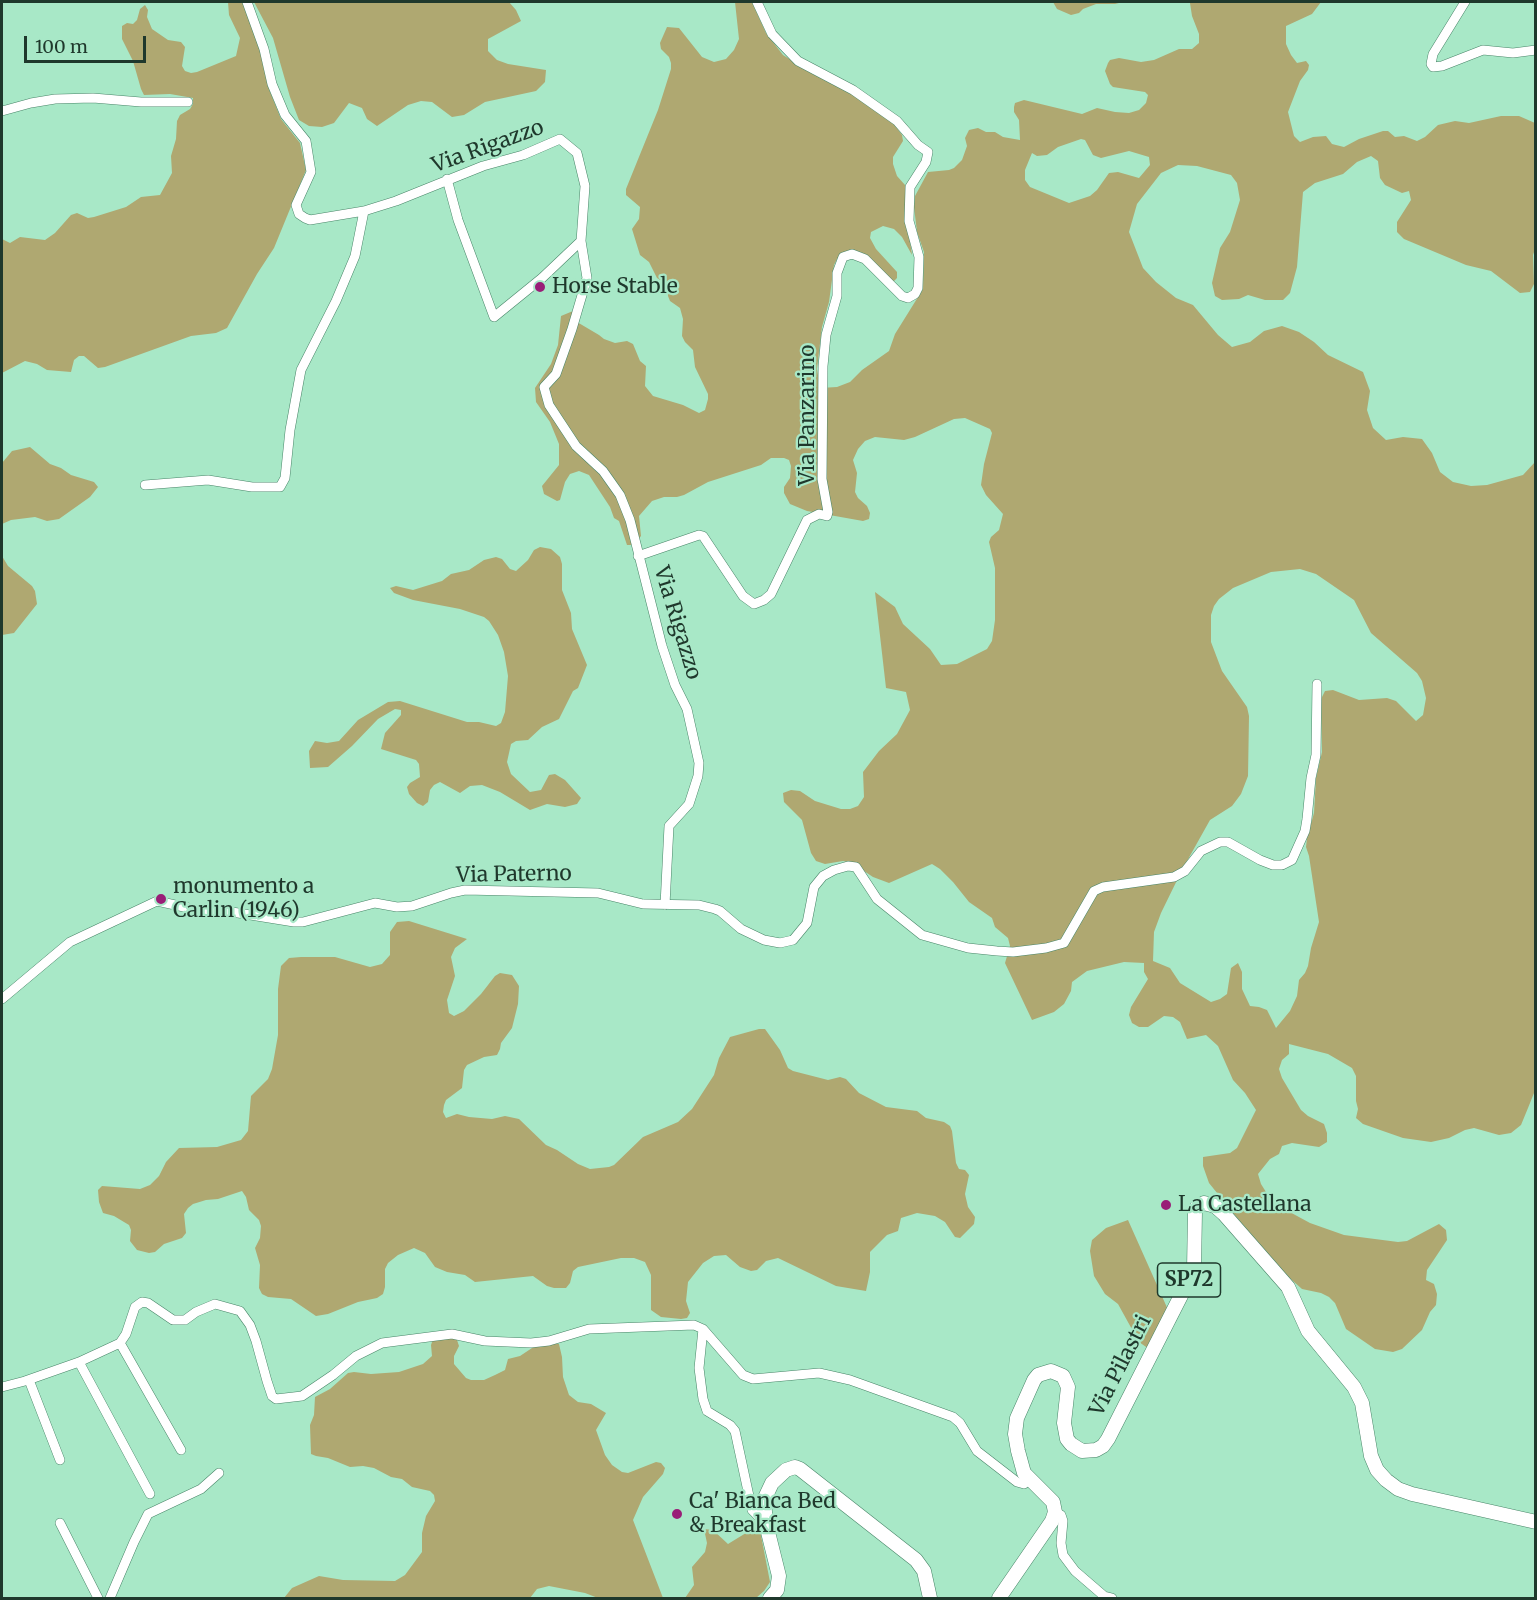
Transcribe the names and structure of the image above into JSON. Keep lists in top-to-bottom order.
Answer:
{
  "streets": {
    "main road": ["SP72", "Via Pilastri"],
    "street": ["Via Rigazzo", "Via Panzarino", "Via Paterno"]
  },
  "crossings": [
    ["Via Rigazzo", "Via Panzarino"],
    ["Via Rigazzo", "Via Paterno"]
  ],
  "places": [
    "Horse Stable",
    "monumento a Carlin (1946)",
    "La Castellana",
    "Ca' Bianca Bed & Breakfast"
  ],
  "scale_bar": "100 m"
}
